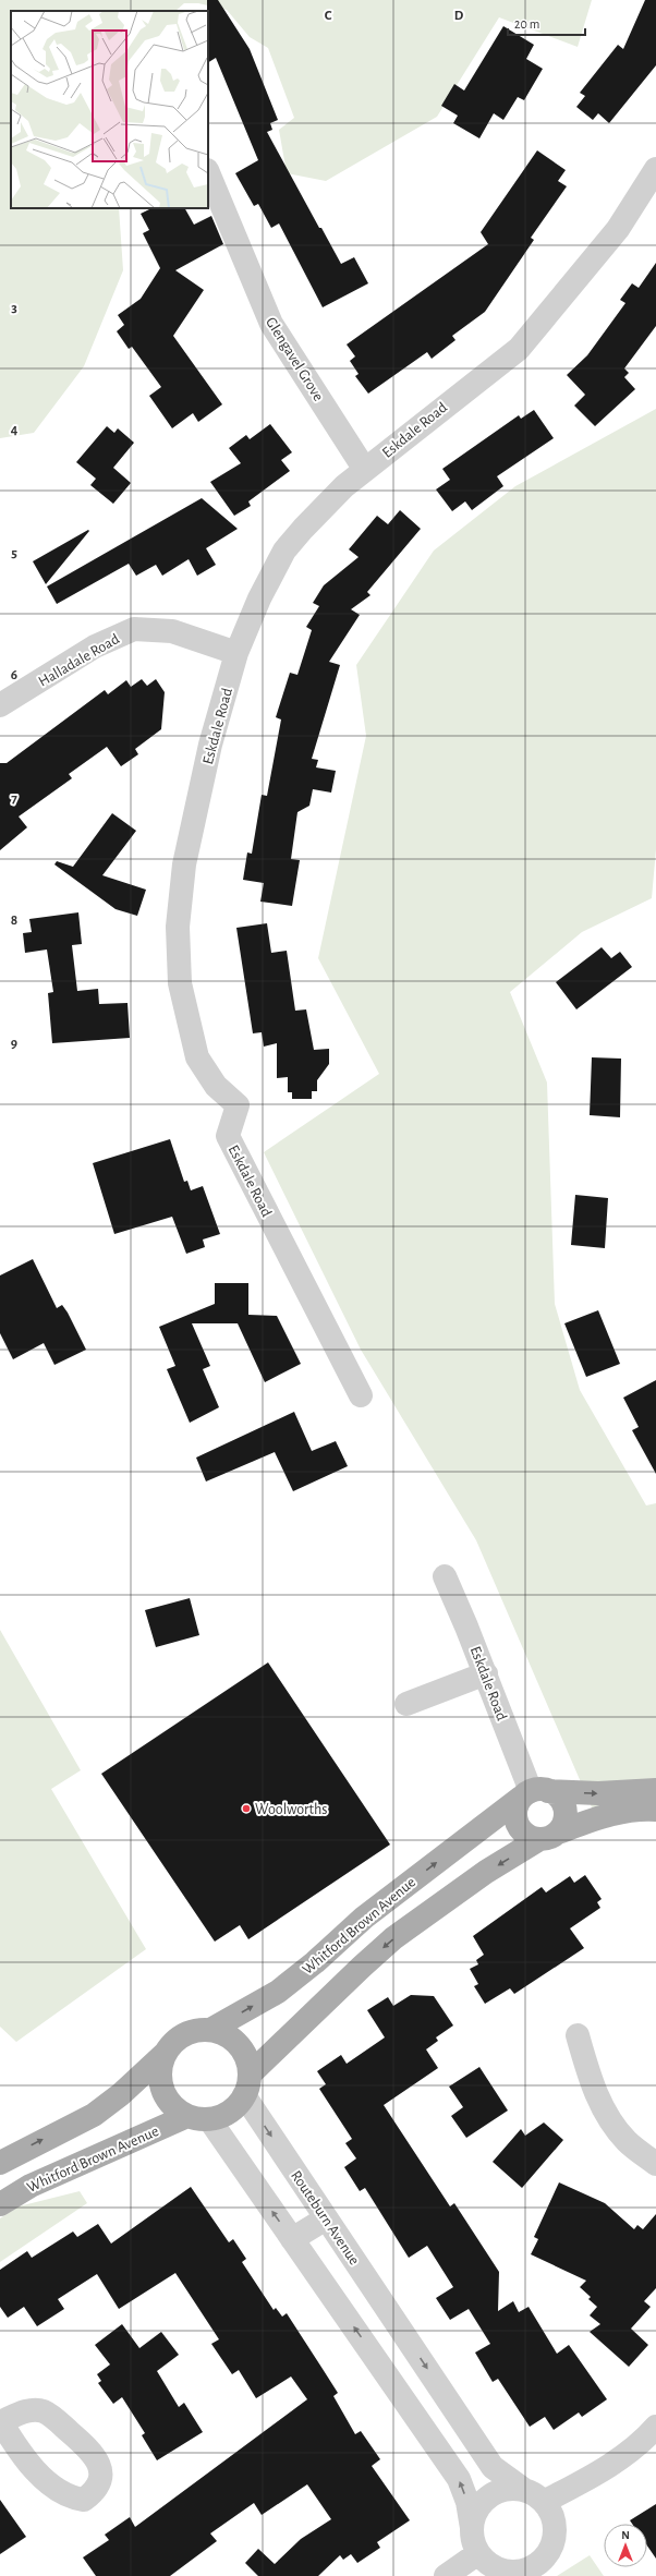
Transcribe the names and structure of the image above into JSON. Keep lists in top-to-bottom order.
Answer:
{
  "streets": {
    "main road": ["Whitford Brown Avenue"],
    "street": [
      "Glengavel Grove",
      "Eskdale Road",
      "Halladale Road",
      "Routeburn Avenue"
    ]
  },
  "crossings": [
    ["Glengavel Grove", "Eskdale Road"],
    ["Eskdale Road", "Halladale Road"],
    ["Eskdale Road", "Whitford Brown Avenue"],
    ["Whitford Brown Avenue", "Routeburn Avenue"]
  ],
  "places": ["Woolworths"],
  "scale_bar": "20 m",
  "north": "top",
  "grid": {
    "columns": ["C", "D"],
    "rows": [
      "3",
      "4",
      "5",
      "6",
      "7",
      "8",
      "9"
    ]
  }
}
